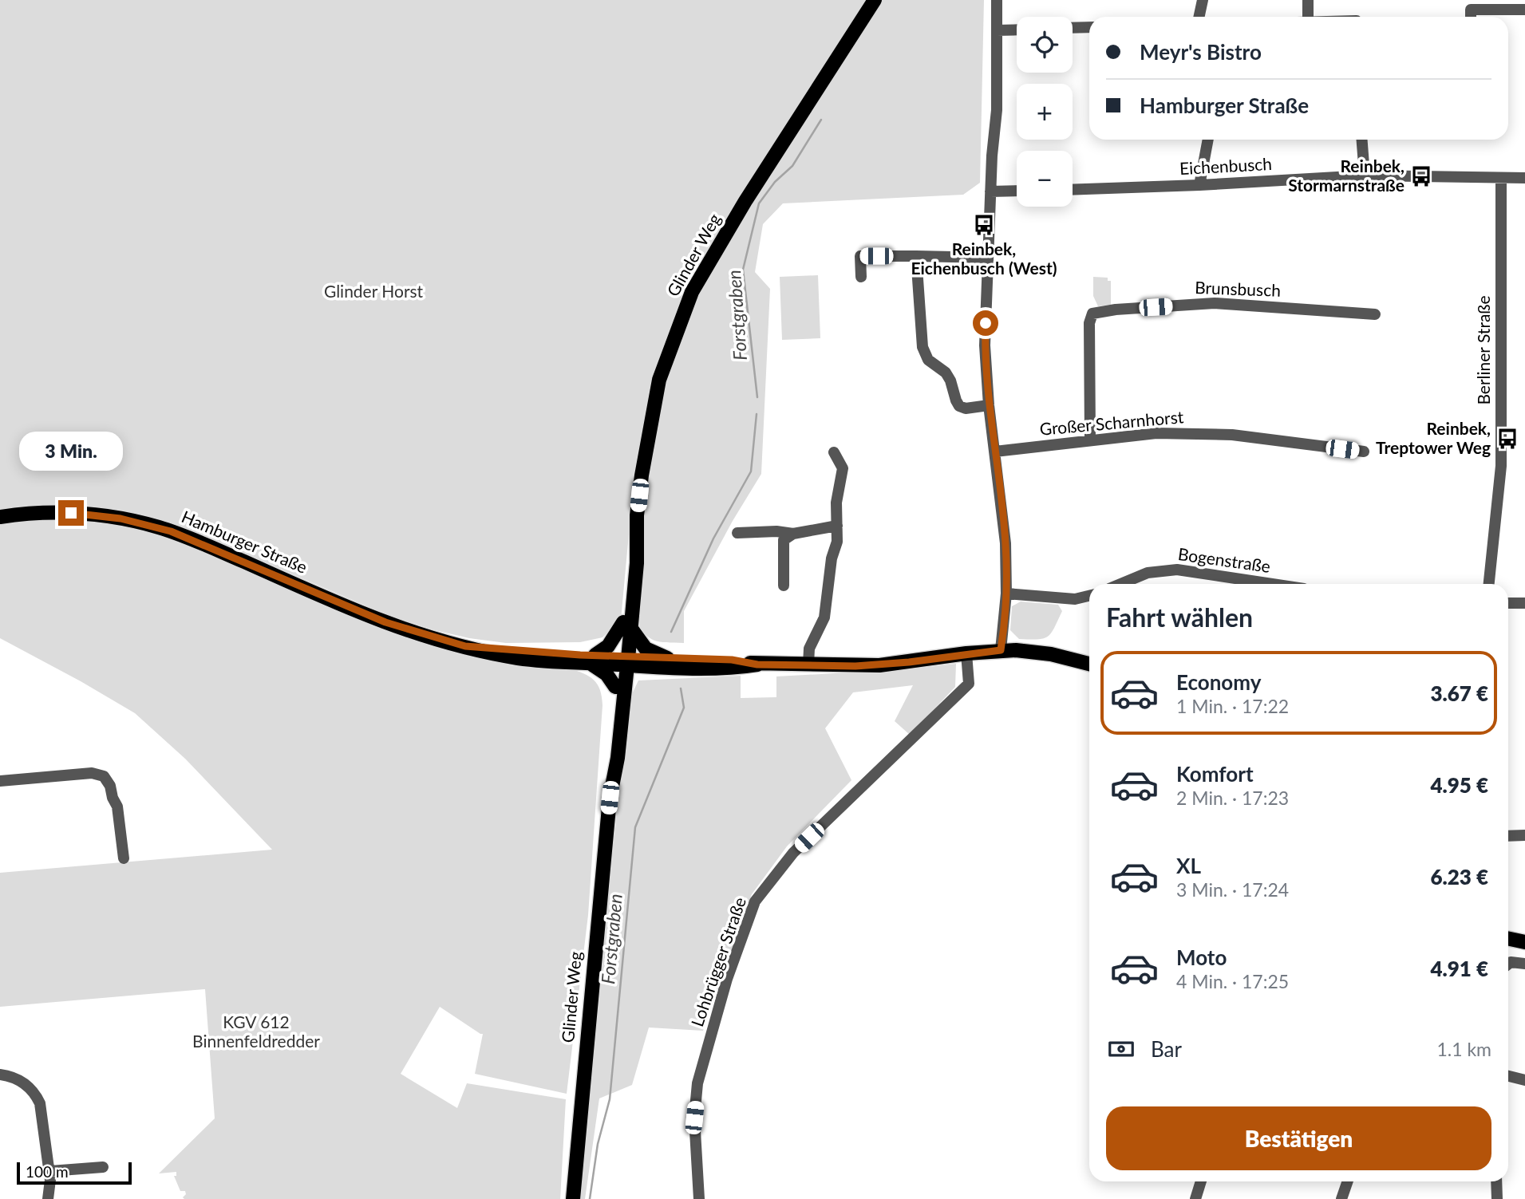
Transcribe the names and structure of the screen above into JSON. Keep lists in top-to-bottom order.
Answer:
{
  "streets": {
    "main road": ["Glinder Weg", "Hamburger Straße"],
    "street": [
      "Eichenbusch",
      "Brunsbusch",
      "Berliner Straße",
      "Großer Scharnhorst",
      "Bogenstraße",
      "Lohbrügger Straße"
    ]
  },
  "crossings": [
    ["Eichenbusch", "Berliner Straße"],
    ["Glinder Weg", "Hamburger Straße"],
    ["Brunsbusch", "Großer Scharnhorst"],
    ["Hamburger Straße", "Lohbrügger Straße"]
  ],
  "water": ["Forstgraben"],
  "parks": ["Glinder Horst", "KGV 612 Binnenfeldredder"],
  "places": {
    "bus stop": ["Reinbek, Stormarnstraße", "Reinbek, Eichenbusch (West)", "Reinbek, Treptower Weg"]
  },
  "scale_bar": "100 m",
  "page": {
    "map_buttons": ["+", "−"],
    "banner": ["Meyr's Bistro", "Hamburger Straße"],
    "bubble": "3 Min.",
    "heading": "Fahrt wählen",
    "list": [
      {
        "name": "Economy",
        "note": "1 Min. · 17:22",
        "value": "3.67 €"
      },
      {
        "name": "Komfort",
        "note": "2 Min. · 17:23",
        "value": "4.95 €"
      },
      {
        "name": "XL",
        "note": "3 Min. · 17:24",
        "value": "6.23 €"
      },
      {
        "name": "Moto",
        "note": "4 Min. · 17:25",
        "value": "4.91 €"
      }
    ],
    "pay": ["Bar", "1.1 km"],
    "buttons": "Bestätigen",
    "scale": "100 m"
  }
}
